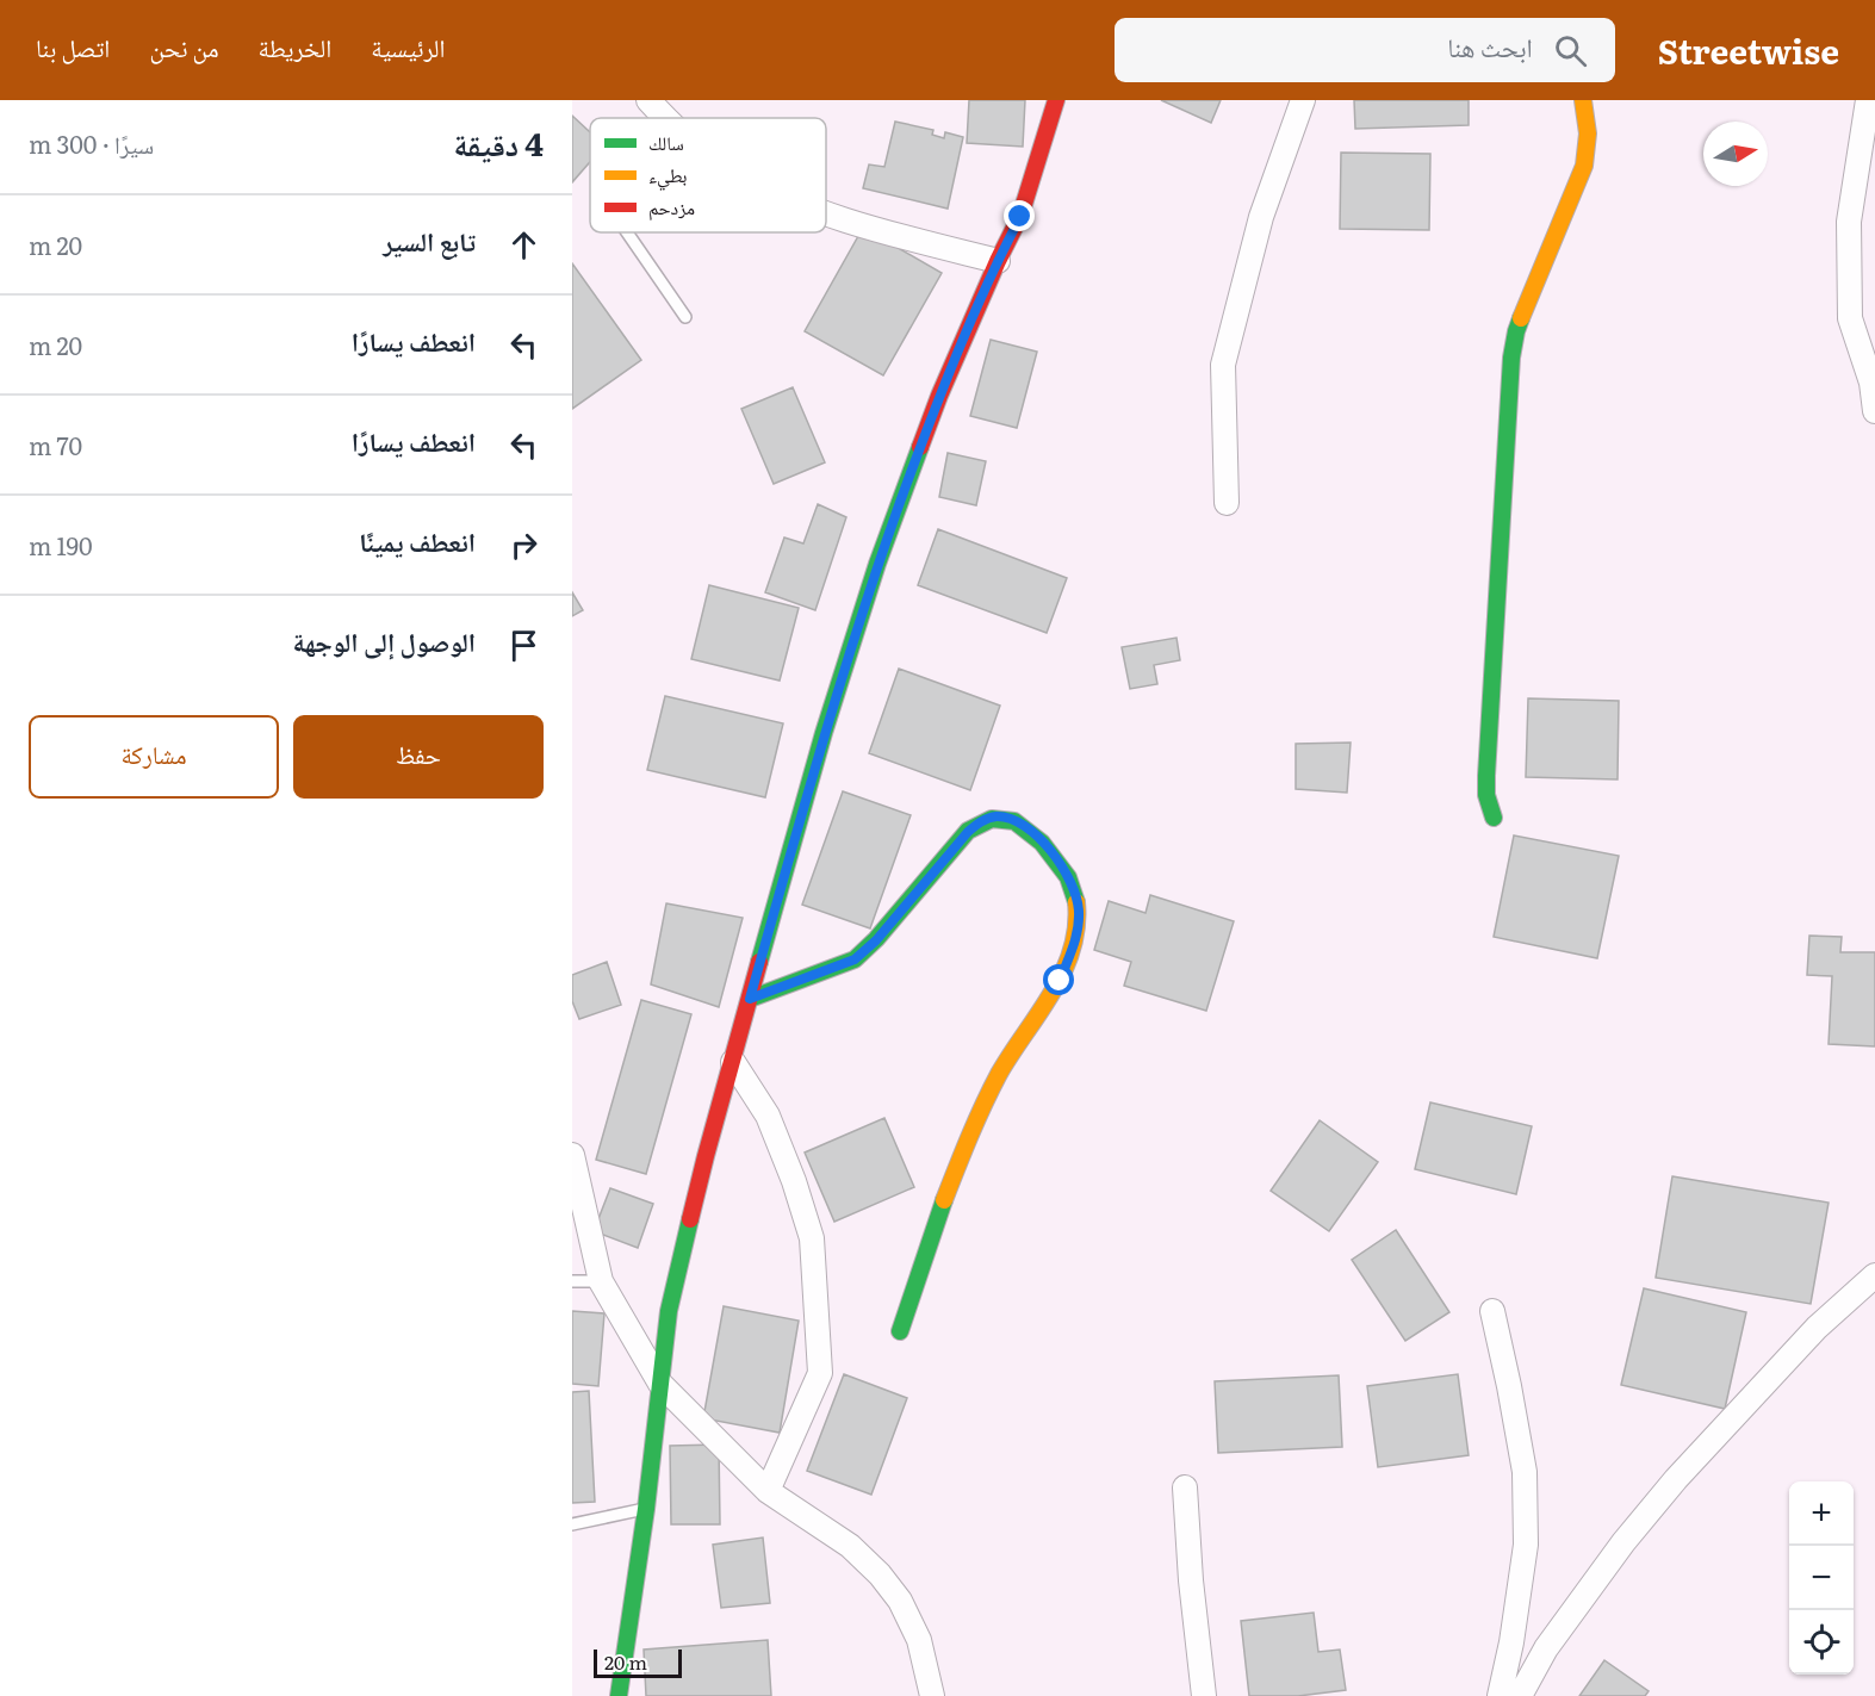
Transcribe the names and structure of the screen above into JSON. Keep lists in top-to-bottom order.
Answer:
{
  "legend": ["سالك", "بطيء", "مزدحم"],
  "scale_bar": "20 m",
  "north": "right",
  "page": {
    "header": "Streetwise",
    "search": "ابحث هنا",
    "nav": [
      "الرئيسية",
      "الخريطة",
      "من نحن",
      "اتصل بنا"
    ],
    "heading": ["4 دقيقة", "سيرًا · 300 m"],
    "list": [
      ["تابع السير", "20 m"],
      ["انعطف يسارًا", "20 m"],
      ["انعطف يسارًا", "70 m"],
      ["انعطف يمينًا", "190 m"],
      "الوصول إلى الوجهة"
    ],
    "buttons": ["حفظ", "مشاركة"],
    "map_buttons": ["+", "−"],
    "scale": "20 m"
  }
}
